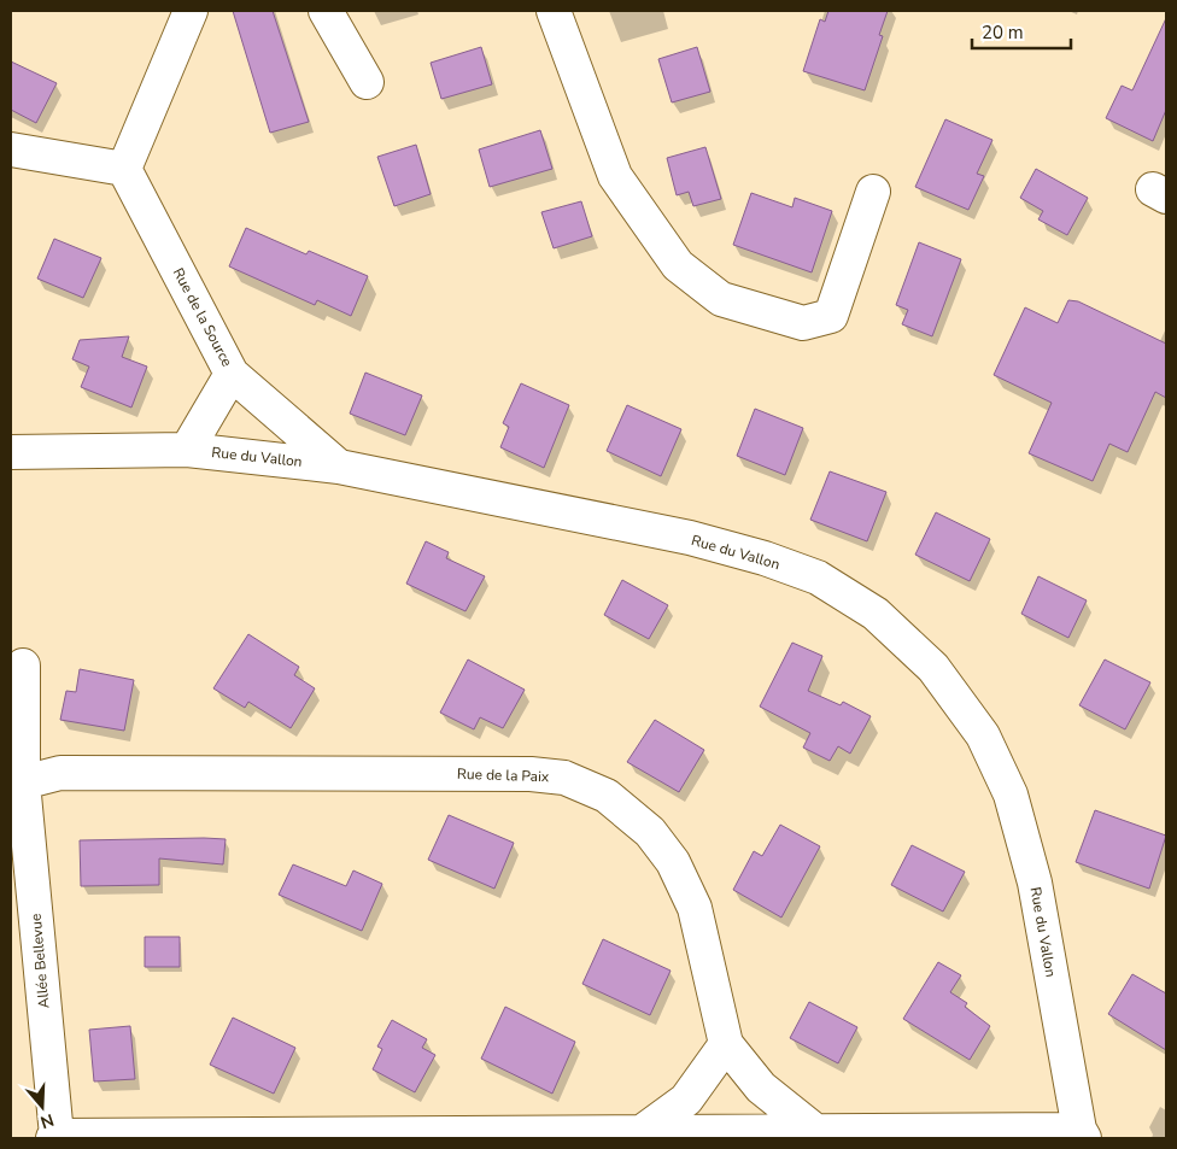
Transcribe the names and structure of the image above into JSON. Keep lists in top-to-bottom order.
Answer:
{
  "streets": {
    "street": [
      "Rue de la Source",
      "Rue du Vallon",
      "Rue de la Paix",
      "Allée Bellevue"
    ]
  },
  "crossings": [
    ["Rue de la Source", "Rue du Vallon"],
    ["Rue de la Paix", "Allée Bellevue"]
  ],
  "scale_bar": "20 m",
  "north": "bottom"
}
